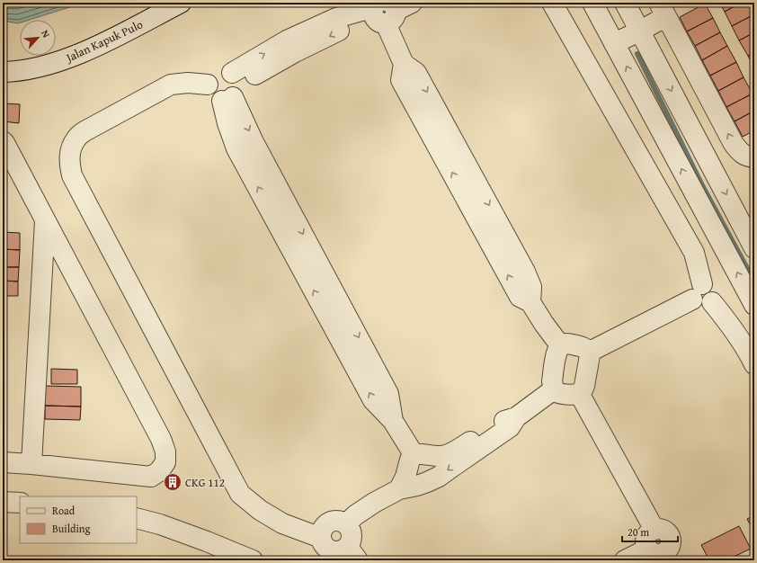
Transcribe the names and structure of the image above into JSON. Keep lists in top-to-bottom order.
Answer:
{
  "streets": {
    "street": ["Jalan Kapuk Pulo"]
  },
  "places": {
    "building": ["CKG 112"]
  },
  "legend": ["Road", "Building"],
  "scale_bar": "20 m",
  "north": "top right"
}
